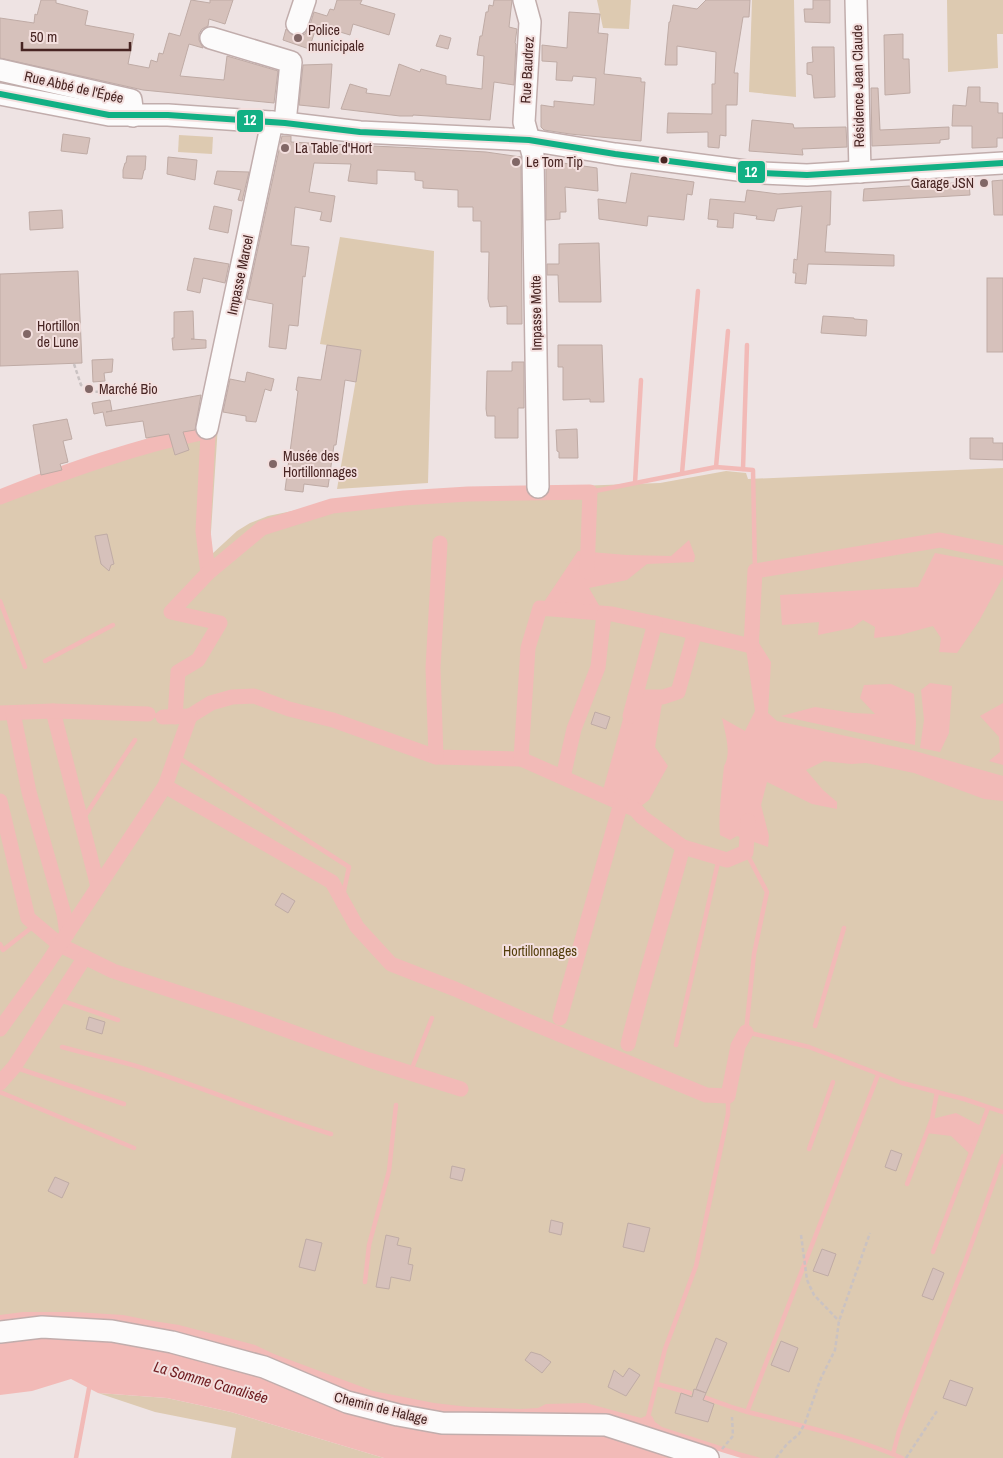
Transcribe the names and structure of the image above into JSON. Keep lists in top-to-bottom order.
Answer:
{
  "streets": {
    "street": [
      "Rue Baudrez",
      "Résidence Jean Claude",
      "Rue Abbé de l'Épée",
      "Impasse Marcel",
      "Impasse Motte",
      "Chemin de Halage"
    ]
  },
  "crossings": [
    ["Rue Baudrez", "Impasse Motte"]
  ],
  "water": ["La Somme Canalisée"],
  "parks": ["Hortillonnages"],
  "places": [
    "Police municipale",
    "La Table d'Hort",
    "Le Tom Tip",
    "Garage JSN",
    "Hortillon de Lune",
    "Marché Bio",
    "Musée des Hortillonnages"
  ],
  "lines": ["transit line 12"],
  "scale_bar": "50 m"
}
